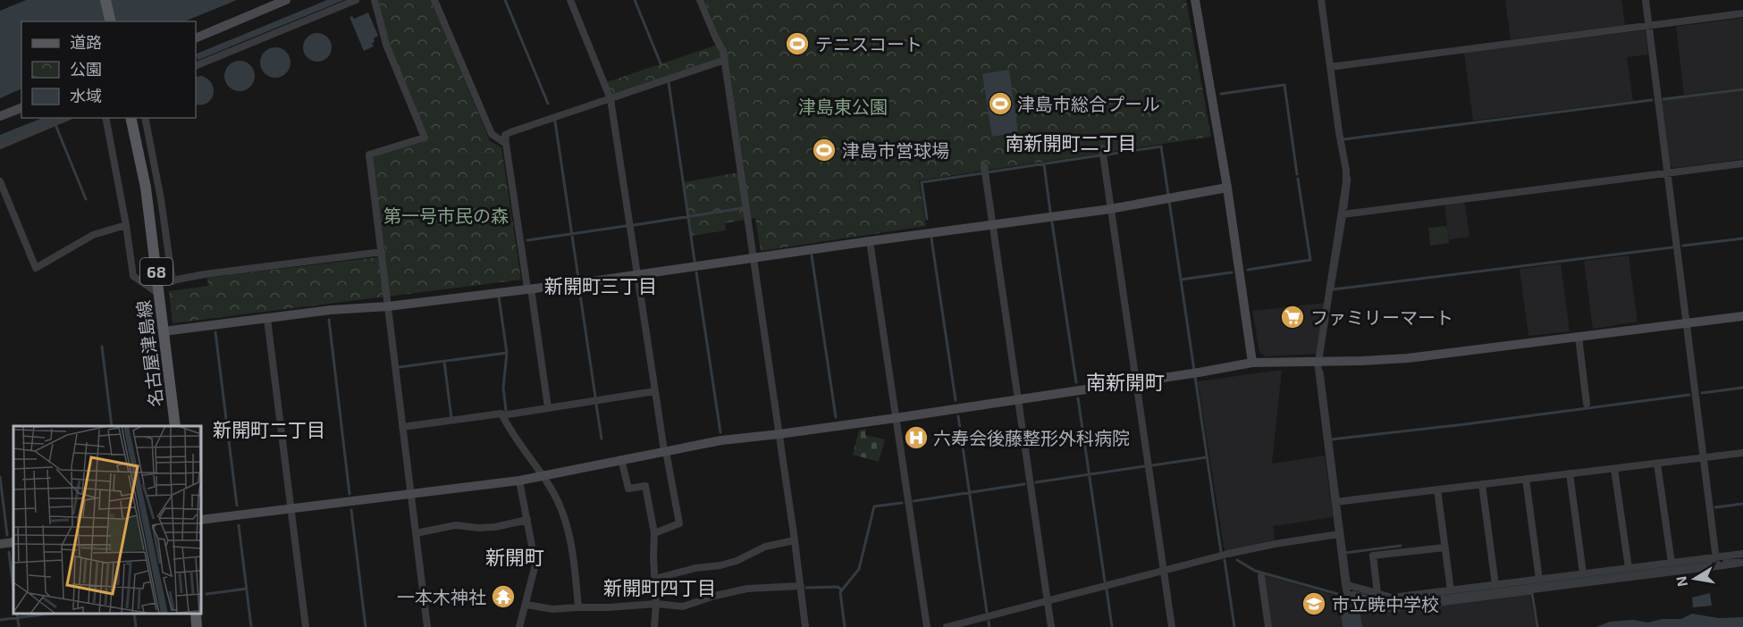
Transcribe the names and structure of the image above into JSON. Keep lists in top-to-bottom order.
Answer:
{
  "streets": {
    "main road": ["68", "名古屋津島線"]
  },
  "districts": [
    "南新開町二丁目",
    "新開町三丁目",
    "南新開町",
    "新開町二丁目",
    "新開町",
    "新開町四丁目"
  ],
  "parks": ["津島東公園", "第一号市民の森"],
  "places": {
    "sports": ["テニスコート", "津島市総合プール", "津島市営球場"],
    "supermarket": ["ファミリーマート"],
    "hospital": ["六寿会後藤整形外科病院"],
    "temple": ["一本木神社"],
    "school or university": ["市立暁中学校"]
  },
  "legend": ["道路", "公園", "水域"],
  "north": "left"
}
